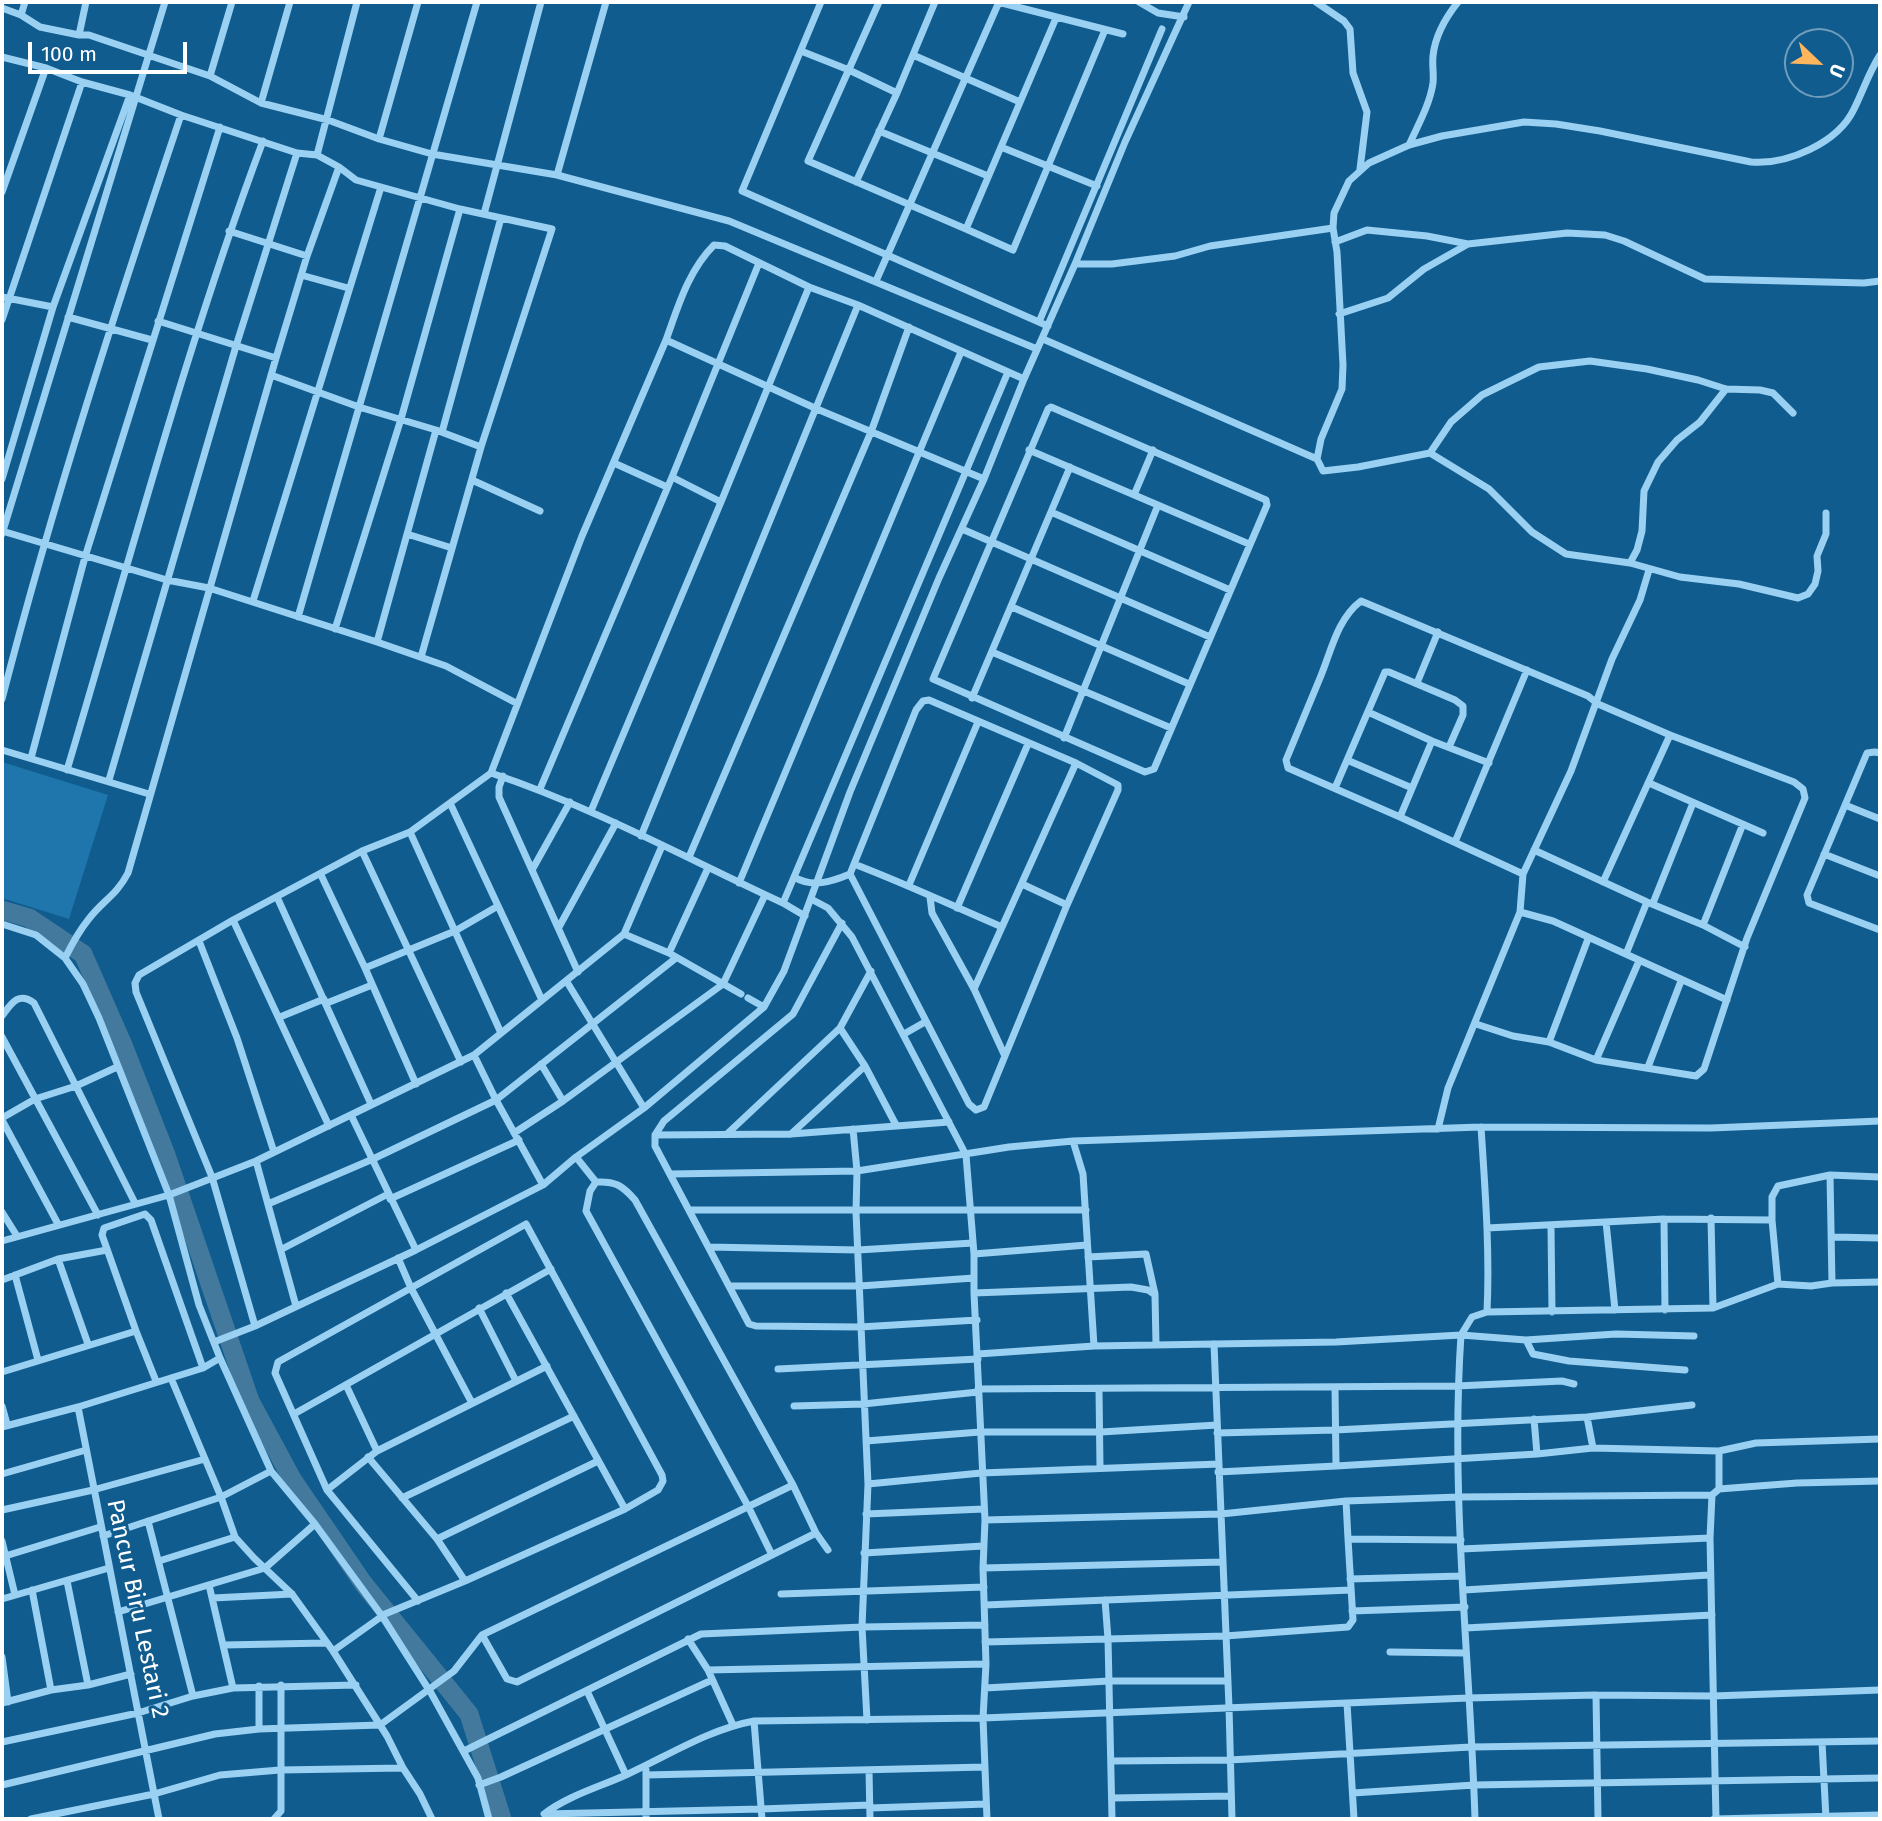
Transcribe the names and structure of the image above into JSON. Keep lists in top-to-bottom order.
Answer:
{
  "streets": {
    "street": ["Pancur Biru Lestari 2"]
  },
  "scale_bar": "100 m",
  "north": "bottom right"
}
